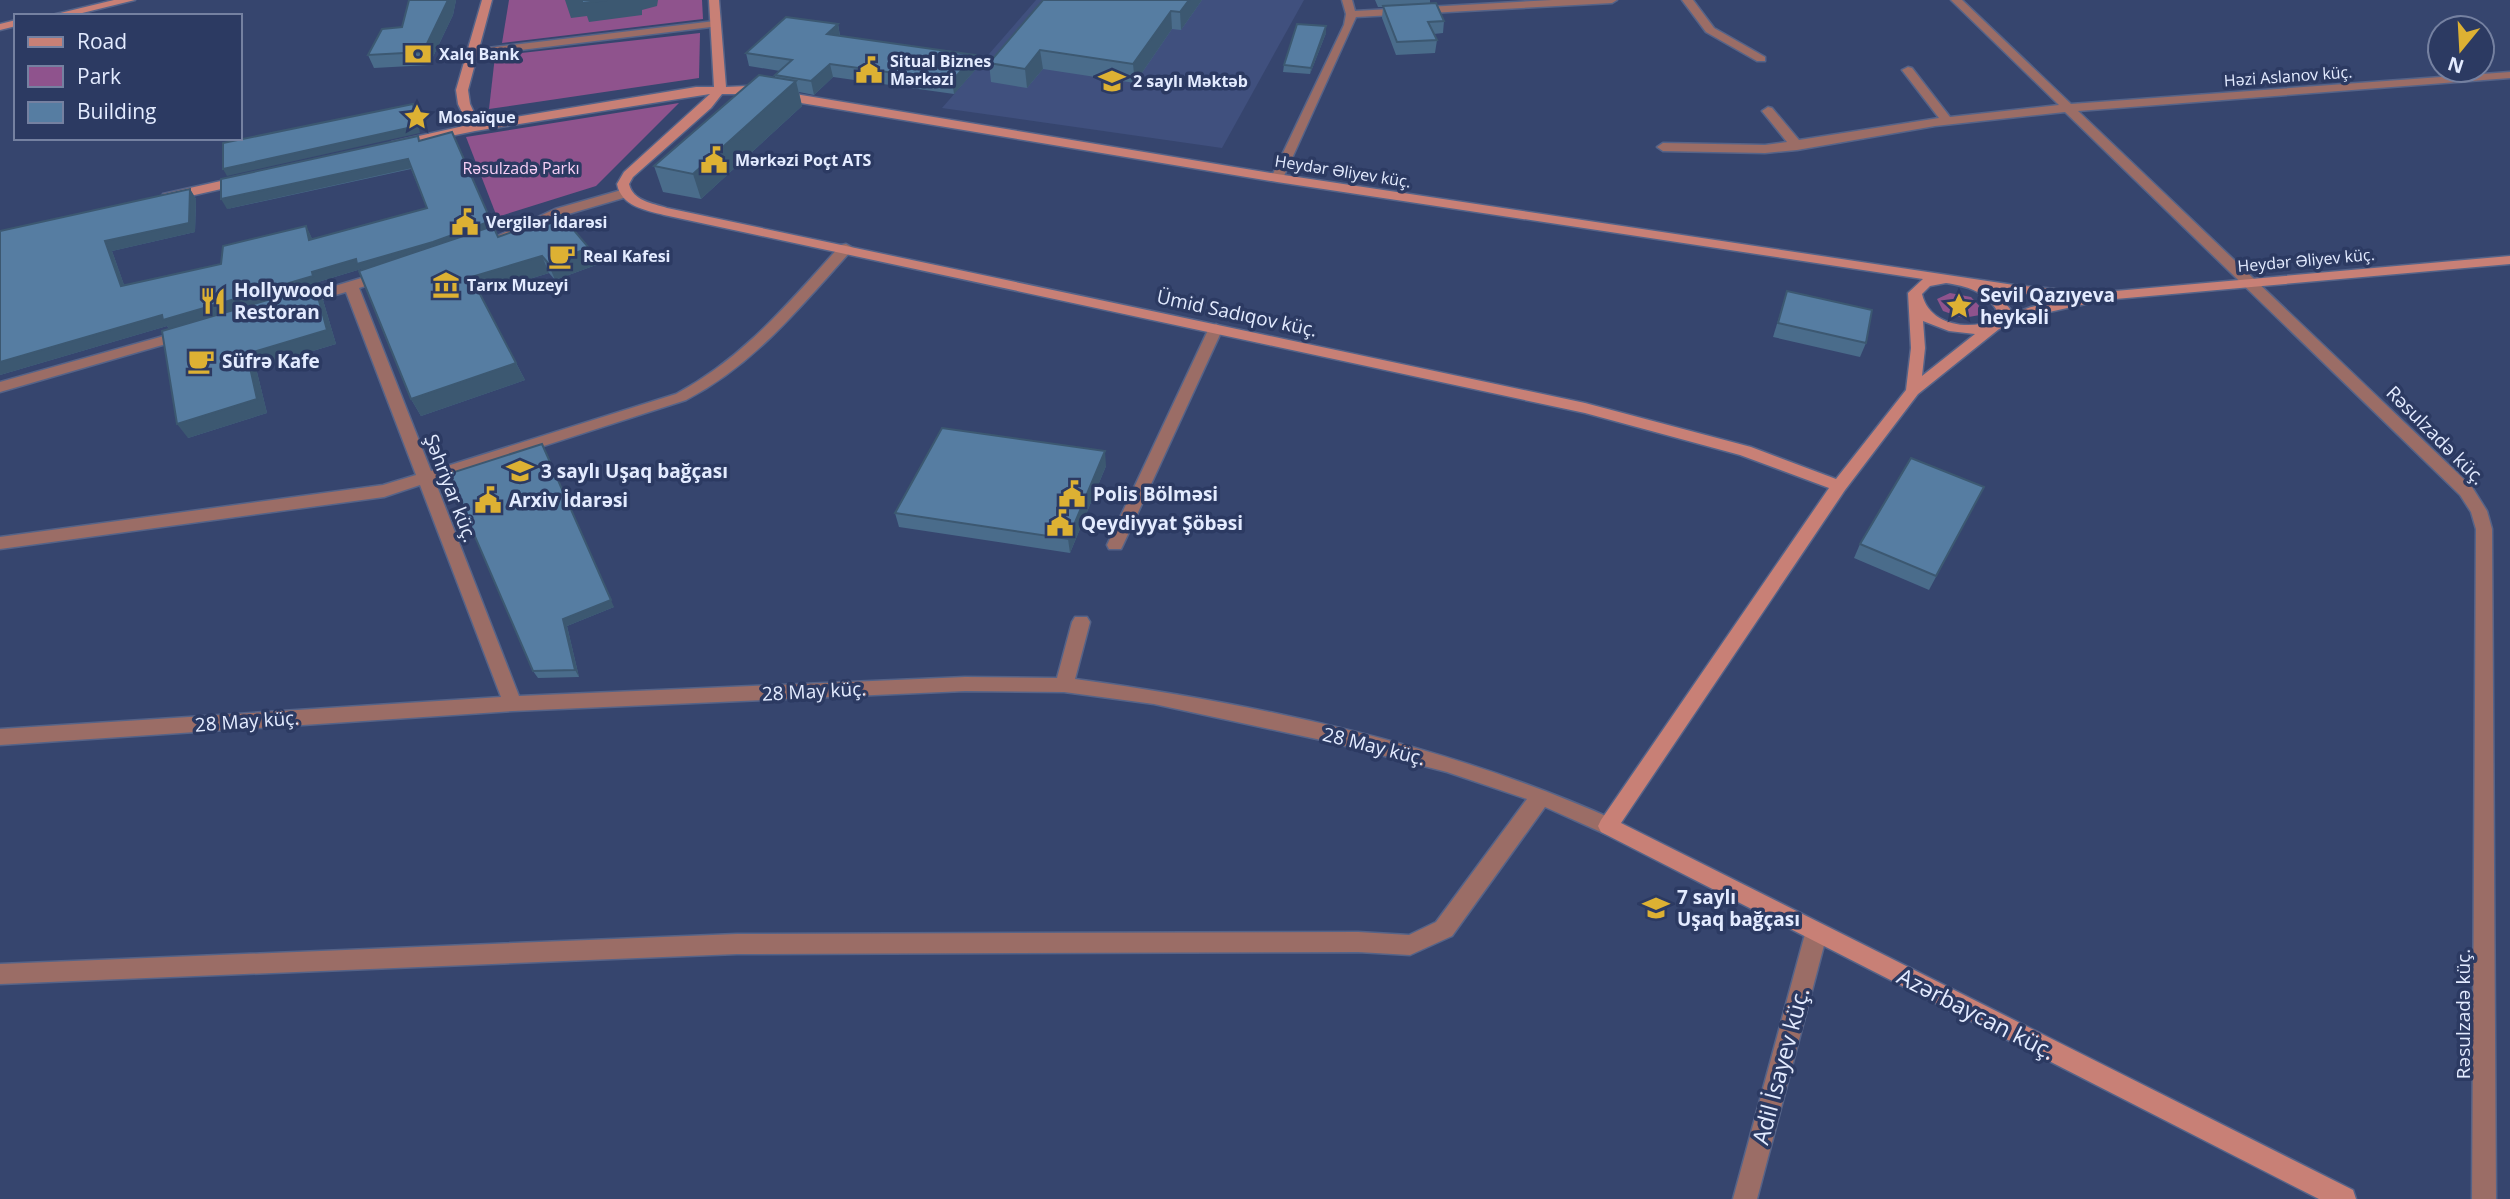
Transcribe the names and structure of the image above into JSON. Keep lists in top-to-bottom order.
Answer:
{
  "streets": {
    "main road": ["Heydər Əliyev küç.", "Ümid Sadıqov küç.", "Azərbaycan küç."],
    "street": [
      "Həzi Aslanov küç.",
      "Rəsulzadə küç.",
      "Şəhriyar küç.",
      "28 May küç.",
      "Adil İsayev küç."
    ]
  },
  "crossings": [
    ["Həzi Aslanov küç.", "Rəsulzadə küç."],
    ["Heydər Əliyev küç.", "Rəsulzadə küç."],
    ["Şəhriyar küç.", "28 May küç."],
    ["28 May küç.", "Azərbaycan küç."],
    ["Azərbaycan küç.", "Adil İsayev küç."]
  ],
  "parks": ["Rəsulzadə Parkı"],
  "places": {
    "bank": ["Xalq Bank"],
    "public building": [
      "Situal Biznes Mərkəzi",
      "Mərkəzi Poçt ATS",
      "Vergilər İdarəsi",
      "Polis Bölməsi",
      "Arxiv İdarəsi",
      "Qeydiyyat Şöbəsi"
    ],
    "school or university": ["2 saylı Məktəb", "3 saylı Uşaq bağçası", "7 saylı Uşaq bağçası"],
    "place": ["Mosaïque", "Sevil Qazıyeva heykəli"],
    "cafe": ["Real Kafesi", "Süfrə Kafe"],
    "museum": ["Tarıx Muzeyi"],
    "restaurant": ["Hollywood Restoran"]
  },
  "legend": ["Road", "Park", "Building"],
  "north": "bottom"
}
